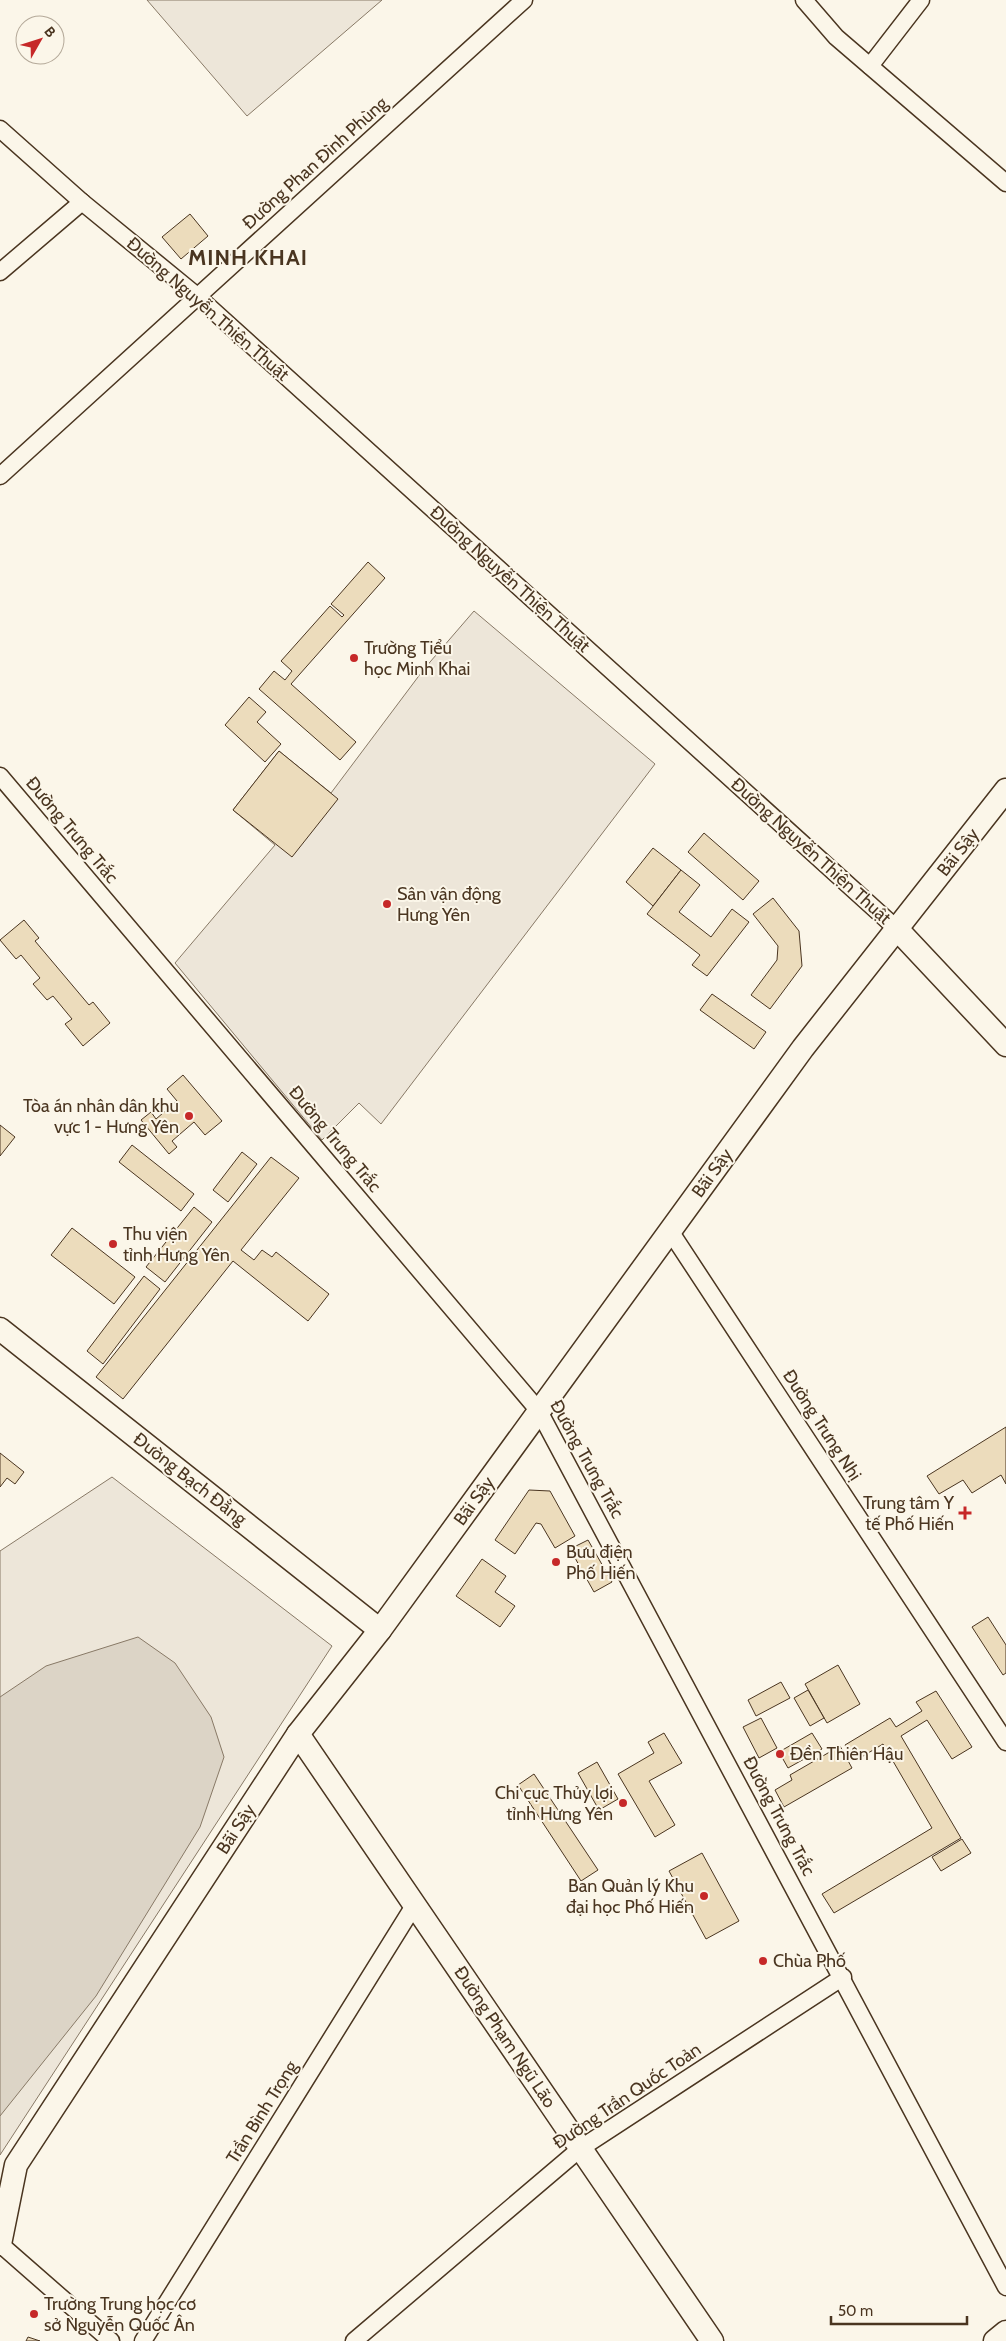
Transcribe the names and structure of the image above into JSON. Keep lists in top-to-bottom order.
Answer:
{
  "streets": {
    "street": [
      "Đường Phan Đình Phùng",
      "Đường Nguyễn Thiện Thuật",
      "Đường Trưng Trắc",
      "Bãi Sậy",
      "Đường Trưng Nhị",
      "Đường Bạch Đằng",
      "Đường Phạm Ngũ Lão",
      "Đường Trần Quốc Toản",
      "Trần Bình Trọng"
    ]
  },
  "crossings": [
    ["Đường Phan Đình Phùng", "Đường Nguyễn Thiện Thuật"],
    ["Đường Nguyễn Thiện Thuật", "Bãi Sậy"],
    ["Đường Trưng Trắc", "Bãi Sậy"],
    ["Đường Trưng Trắc", "Đường Trần Quốc Toản"],
    ["Bãi Sậy", "Đường Trưng Nhị"],
    ["Bãi Sậy", "Đường Bạch Đằng"],
    ["Bãi Sậy", "Đường Phạm Ngũ Lão"],
    ["Đường Phạm Ngũ Lão", "Đường Trần Quốc Toản"],
    ["Đường Phạm Ngũ Lão", "Trần Bình Trọng"]
  ],
  "districts": ["MINH KHAI"],
  "places": {
    "other": [
      "Trường Tiểu học Minh Khai",
      "Sân vận động Hưng Yên",
      "Tòa án nhân dân khu vực 1 - Hưng Yên",
      "Thu viện tỉnh Hưng Yên",
      "Bưu điện Phố Hiến",
      "Đền Thiên Hậu",
      "Chi cục Thủy lợi tỉnh Hưng Yên",
      "Ban Quản lý Khu đại học Phố Hiến",
      "Chùa Phố",
      "Trường Trung học cơ sở Nguyễn Quốc Ân"
    ],
    "health": ["Trung tâm Y tế Phố Hiến"]
  },
  "scale_bar": "50 m",
  "north": "top right"
}
